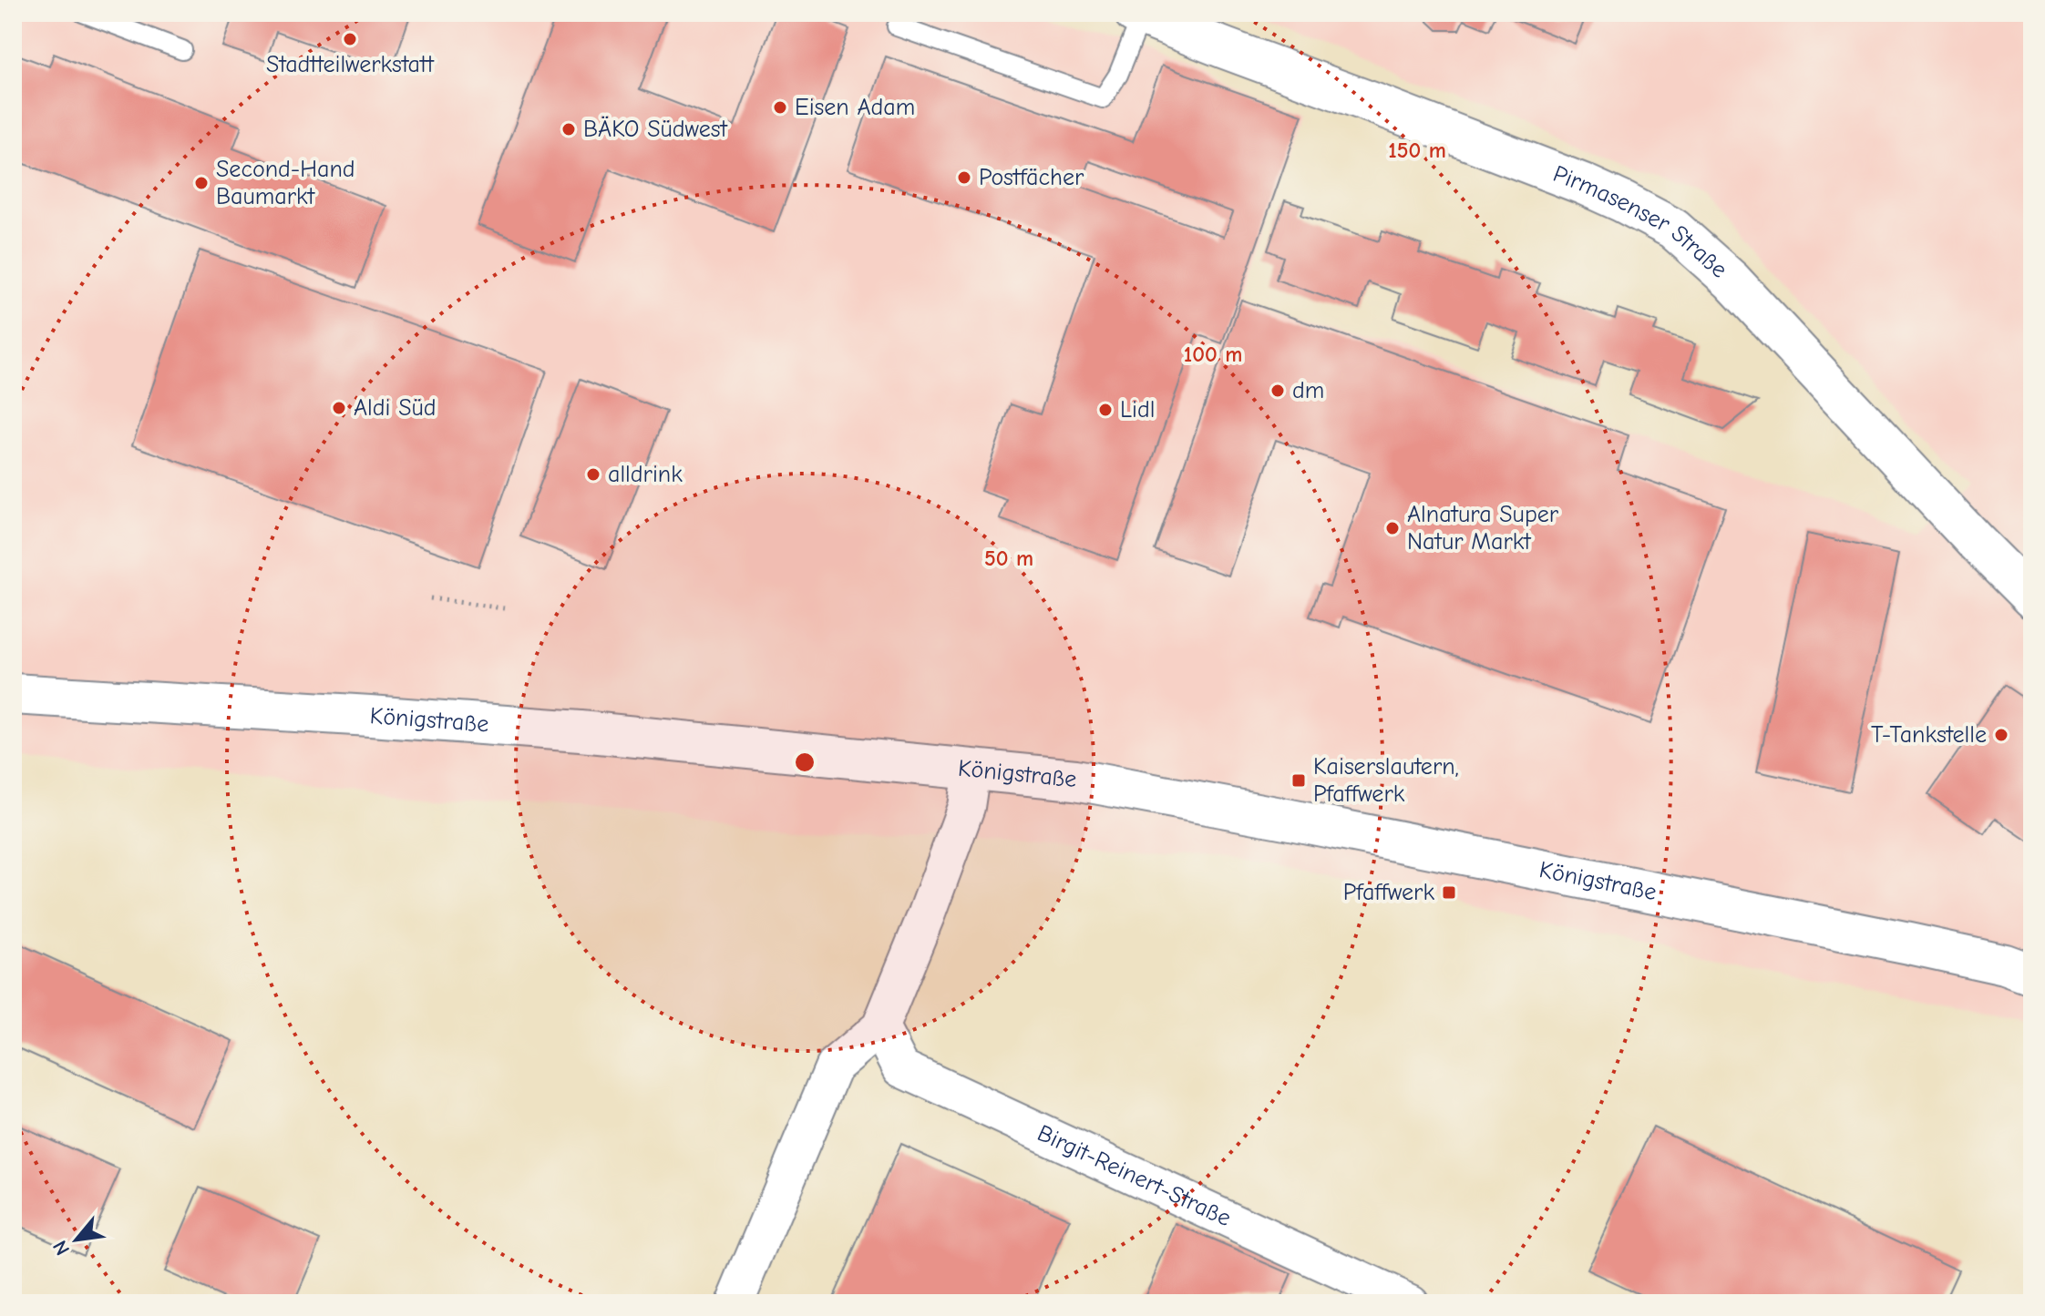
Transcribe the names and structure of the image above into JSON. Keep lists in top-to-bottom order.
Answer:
{
  "streets": {
    "main road": ["Pirmasenser Straße", "Königstraße"],
    "street": ["Birgit-Reinert-Straße"]
  },
  "places": {
    "other": [
      "Stadtteilwerkstatt",
      "Eisen Adam",
      "BÄKO Südwest",
      "Postfächer",
      "Second-Hand Baumarkt",
      "dm",
      "Aldi Süd",
      "Lidl",
      "alldrink",
      "Alnatura Super Natur Markt",
      "T-Tankstelle"
    ],
    "transit": ["Kaiserslautern, Pfaffwerk", "Pfaffwerk"]
  },
  "north": "bottom left",
  "rings": ["150 m", "100 m", "50 m"]
}
